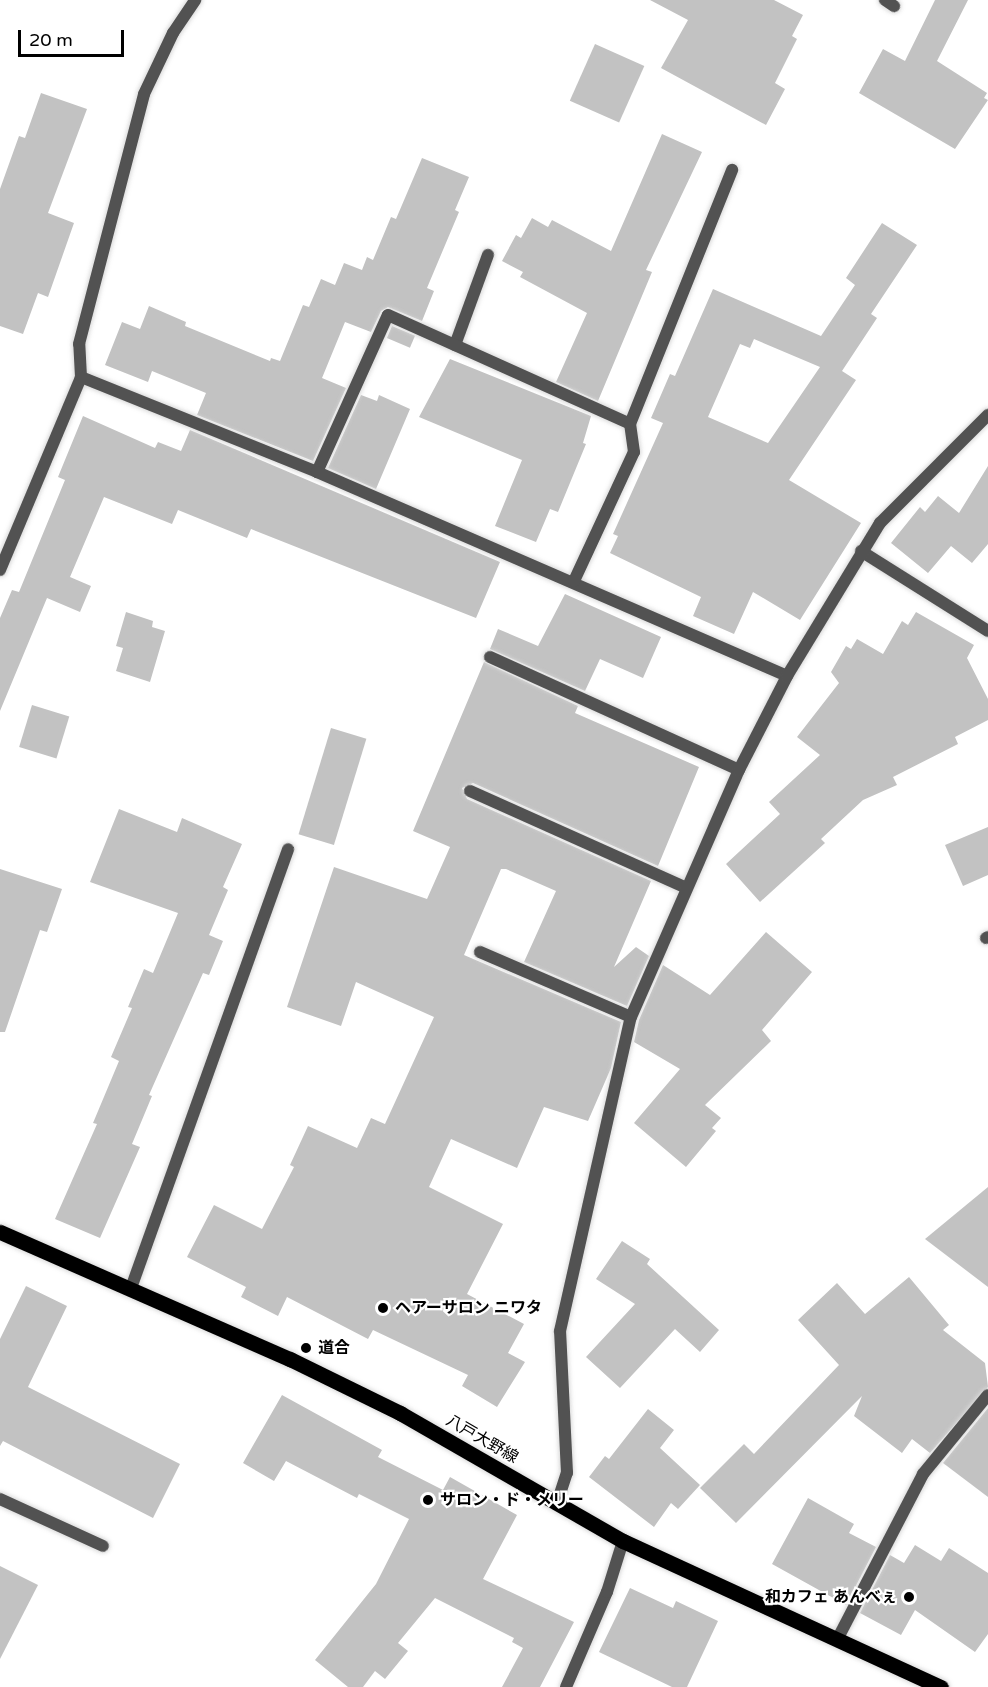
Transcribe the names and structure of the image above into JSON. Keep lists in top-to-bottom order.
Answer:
{
  "streets": {
    "main road": ["八戸大野線"]
  },
  "places": [
    "ヘアーサロン ニワタ",
    "道合",
    "サロン・ド・メリー",
    "和カフェ あんべぇ"
  ],
  "scale_bar": "20 m"
}
